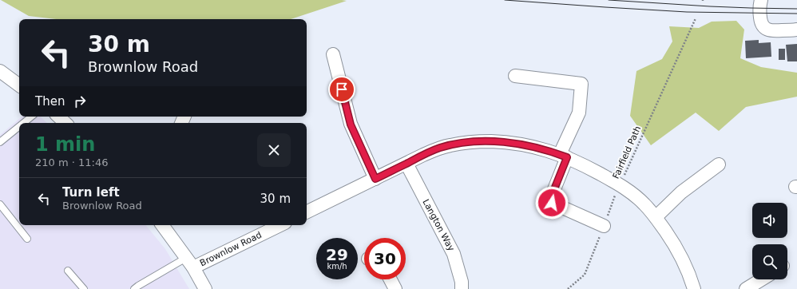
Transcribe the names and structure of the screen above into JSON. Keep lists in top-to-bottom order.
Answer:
{
  "streets": {
    "street": ["Langton Way", "Brownlow Road"],
    "path": ["Fairfield Path"]
  },
  "page": {
    "turn": ["30 m", "Brownlow Road"],
    "then": "Then",
    "heading": ["1 min", "210 m · 11:46"],
    "list": [
      {
        "name": "Turn left",
        "note": "Brownlow Road",
        "value": "30 m"
      }
    ],
    "speed": "29 km/h",
    "limit": "30"
  }
}
